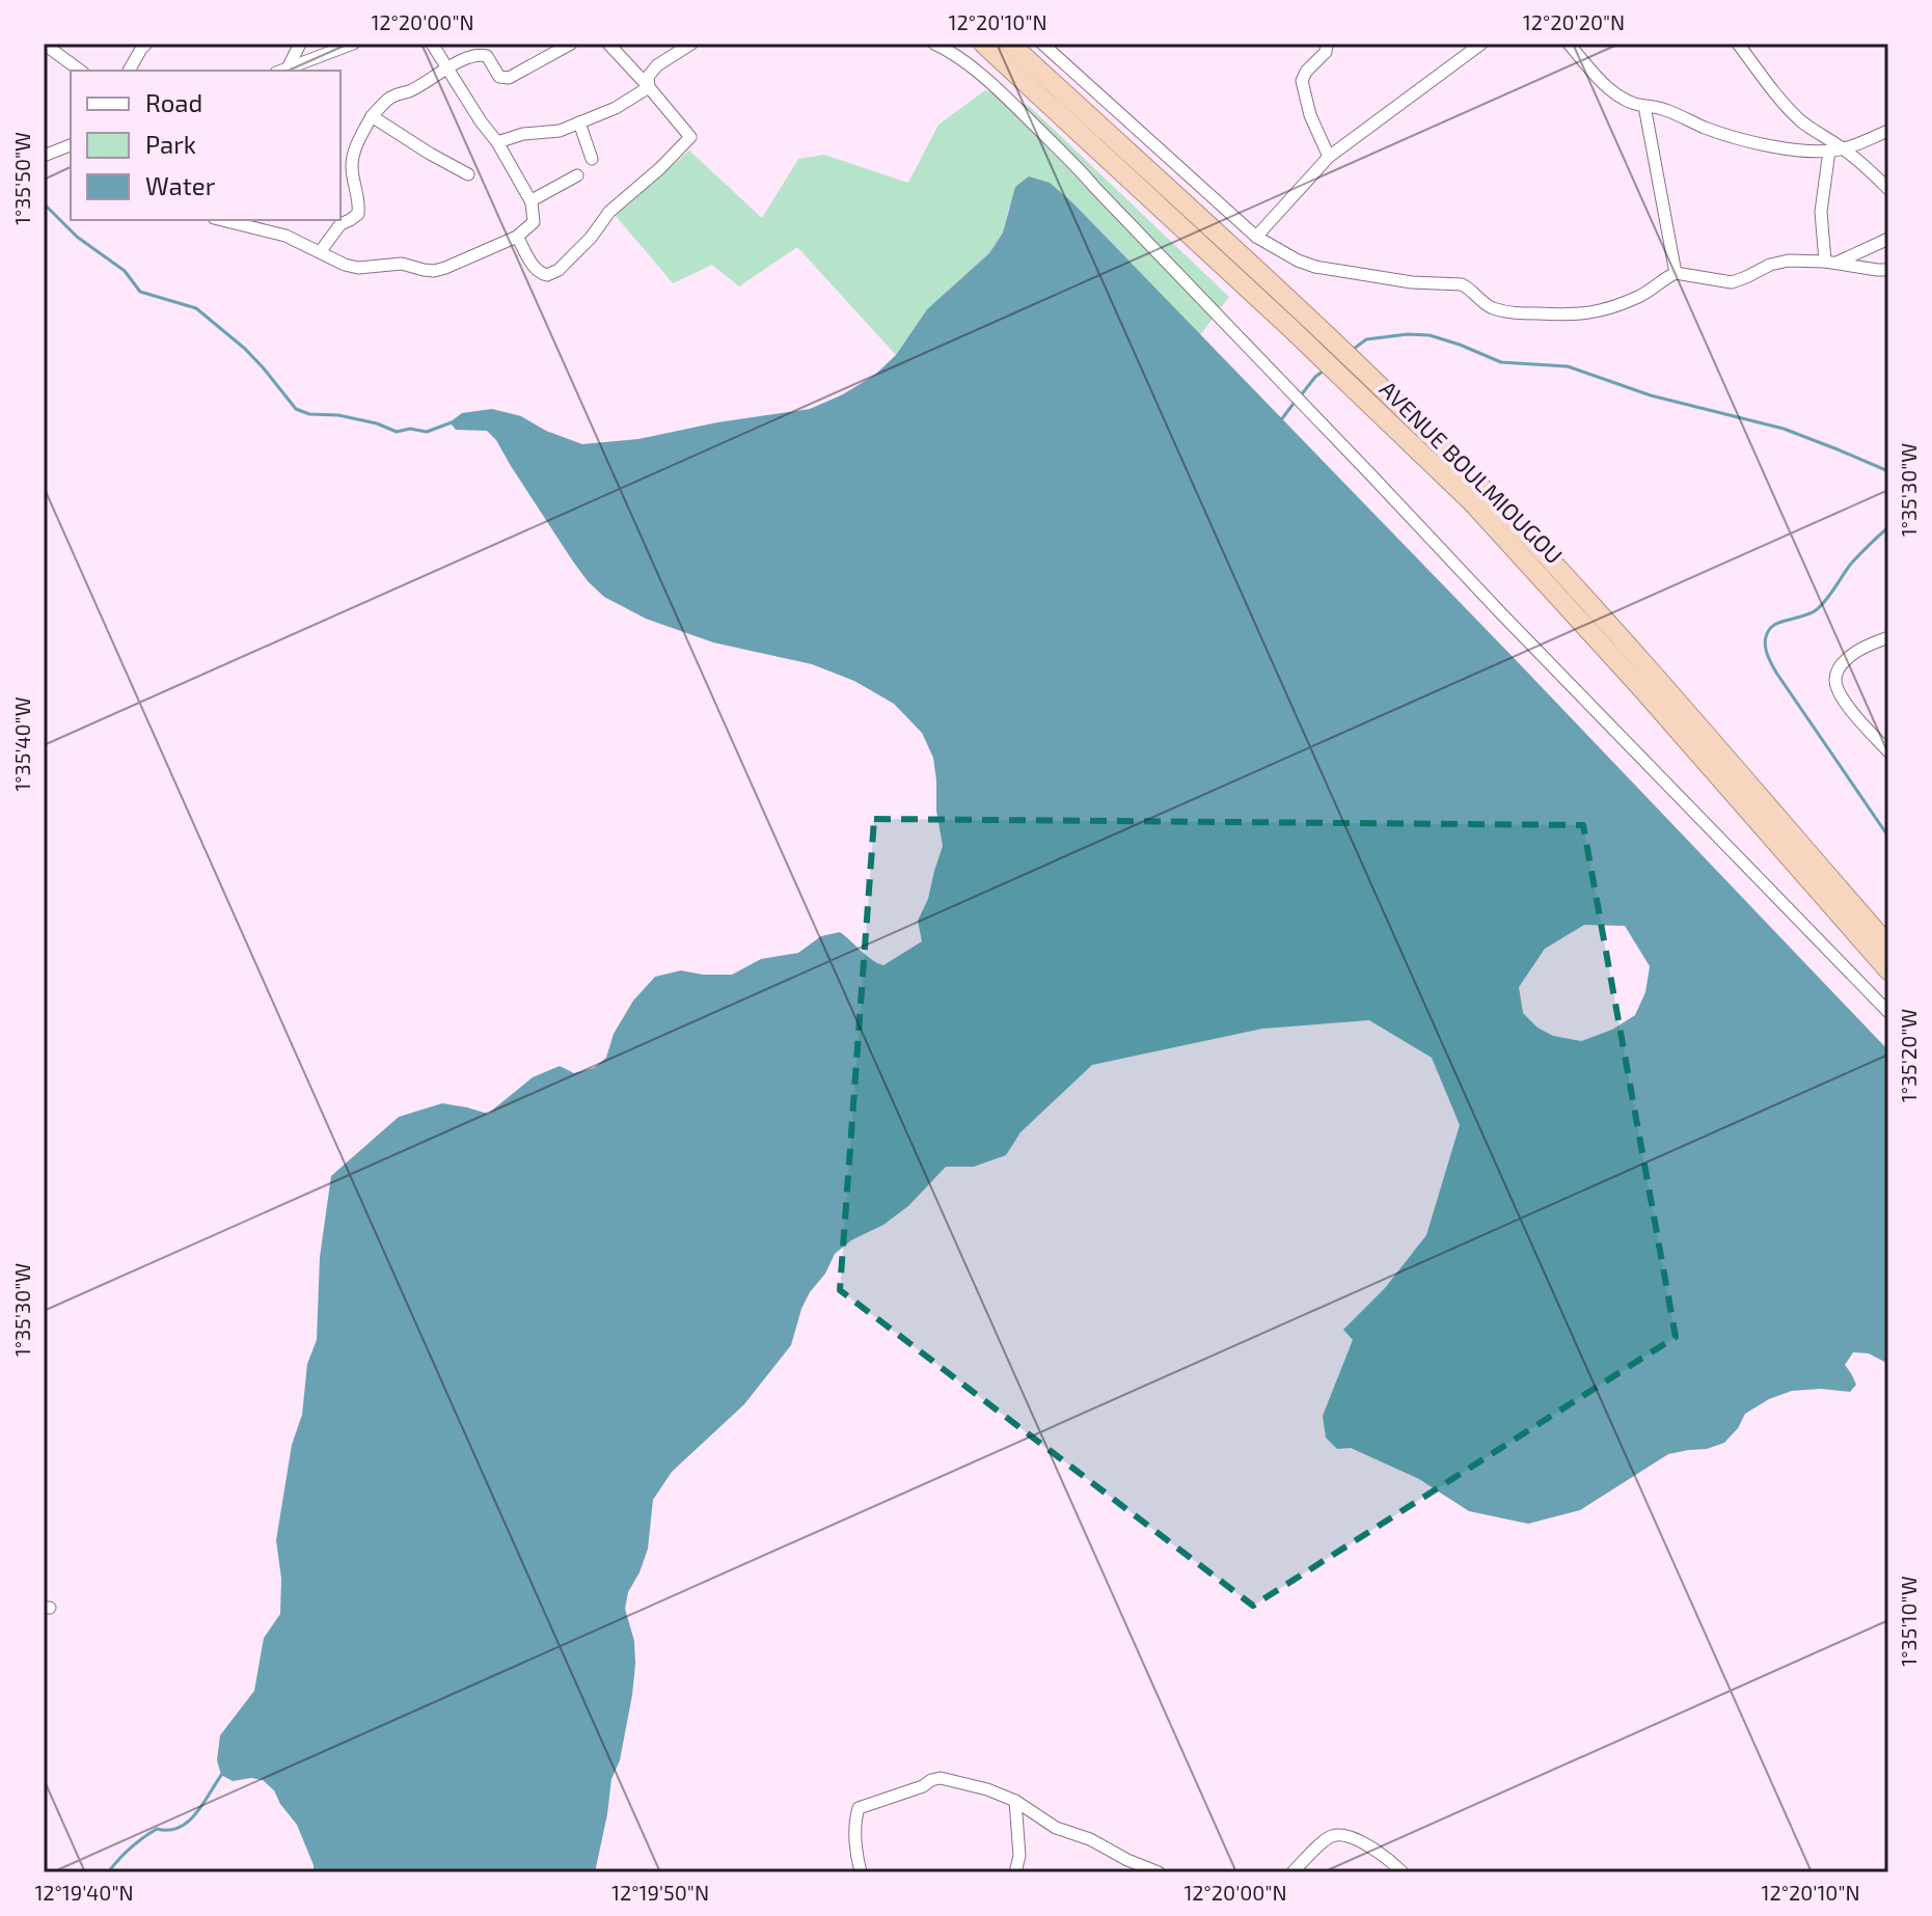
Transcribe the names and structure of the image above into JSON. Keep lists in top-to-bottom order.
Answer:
{
  "streets": {
    "highway": ["AVENUE BOULMIOUGOU"]
  },
  "legend": ["Road", "Park", "Water"],
  "coordinates": [
    "12°20'00\"N",
    "12°20'10\"N",
    "12°20'20\"N",
    "1°35'50\"W",
    "1°35'30\"W",
    "1°35'40\"W",
    "1°35'20\"W",
    "1°35'10\"W",
    "12°19'40\"N",
    "12°19'50\"N"
  ]
}
